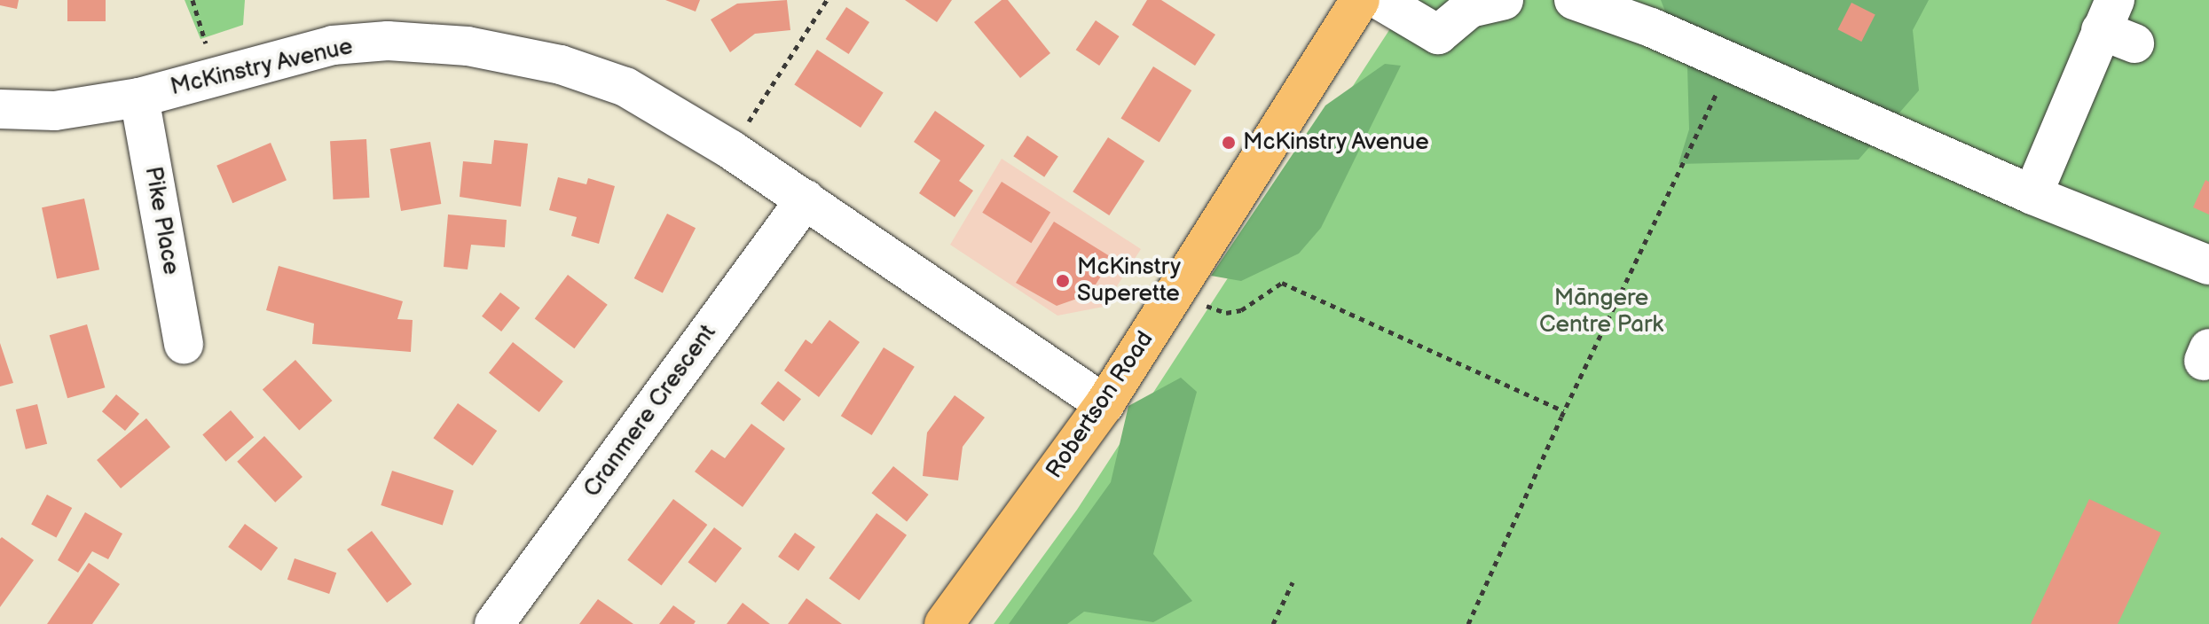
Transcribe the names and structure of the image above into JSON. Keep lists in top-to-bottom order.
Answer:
{
  "streets": {
    "main road": ["Robertson Road"],
    "street": ["McKinstry Avenue", "Pike Place", "Cranmere Crescent"]
  },
  "crossings": [
    ["McKinstry Avenue", "Pike Place"],
    ["McKinstry Avenue", "Robertson Road"],
    ["McKinstry Avenue", "Cranmere Crescent"]
  ],
  "parks": ["Māngere Centre Park"],
  "places": ["McKinstry Avenue", "McKinstry Superette"]
}
